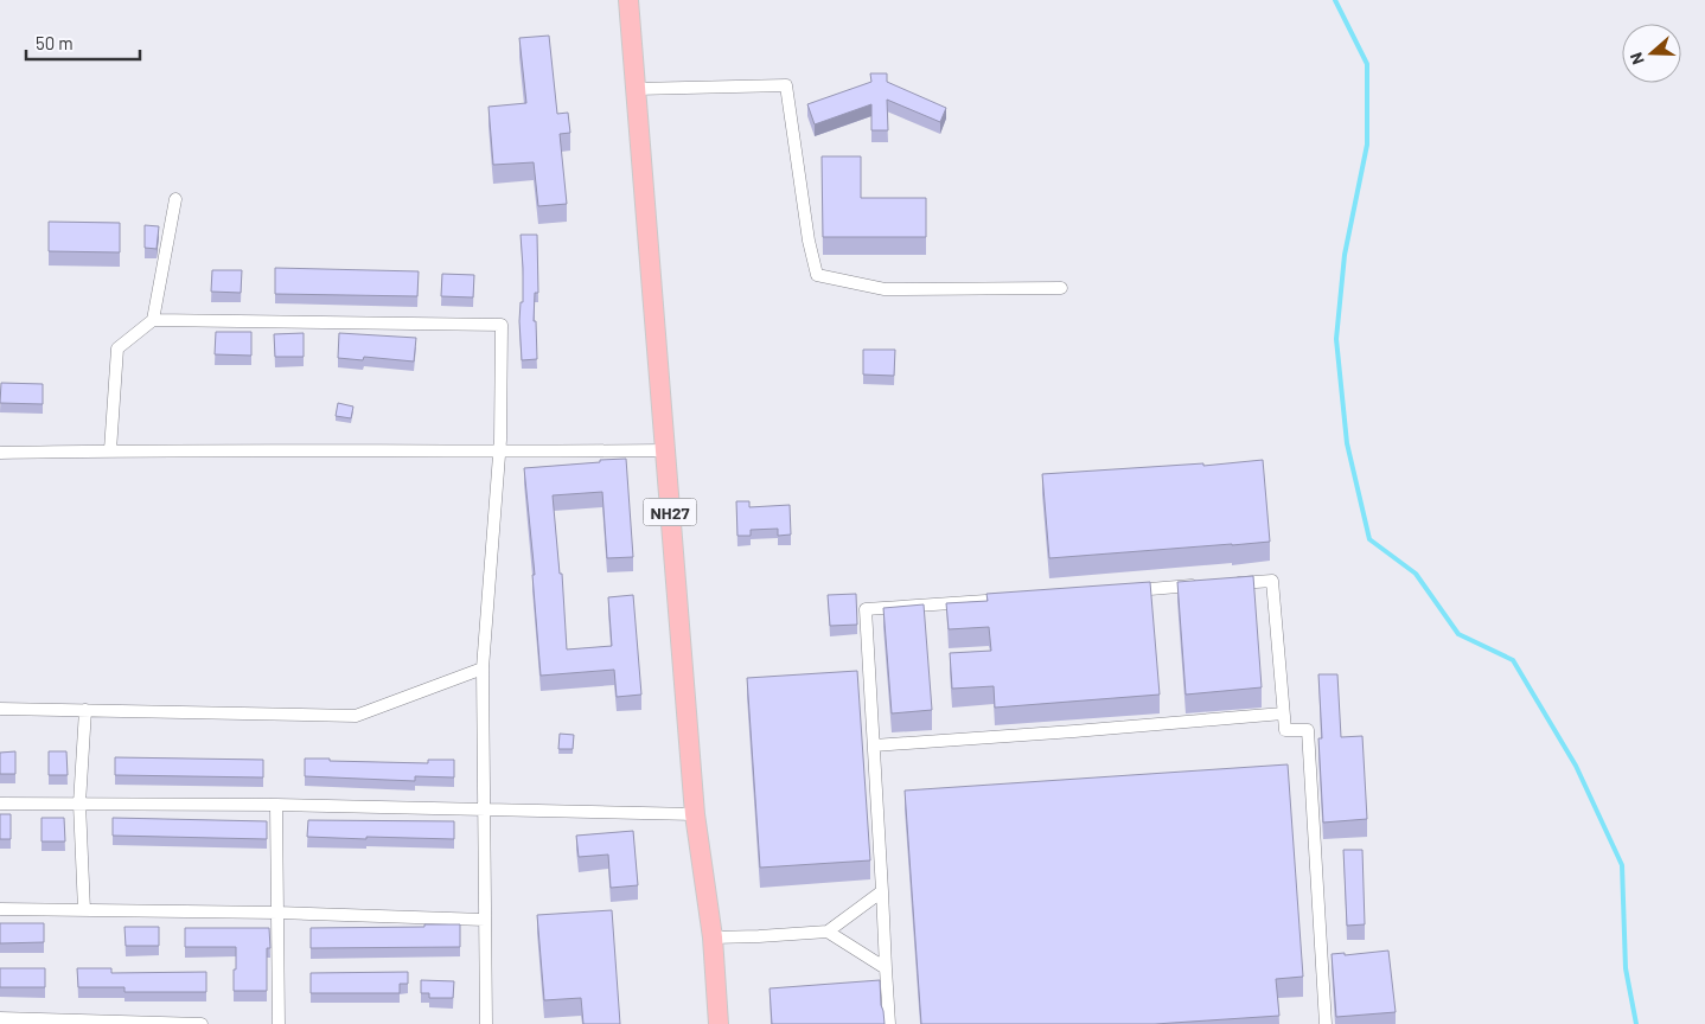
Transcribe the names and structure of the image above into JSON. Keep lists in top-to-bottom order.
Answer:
{
  "streets": {
    "highway": ["NH27"]
  },
  "scale_bar": "50 m",
  "north": "left"
}
